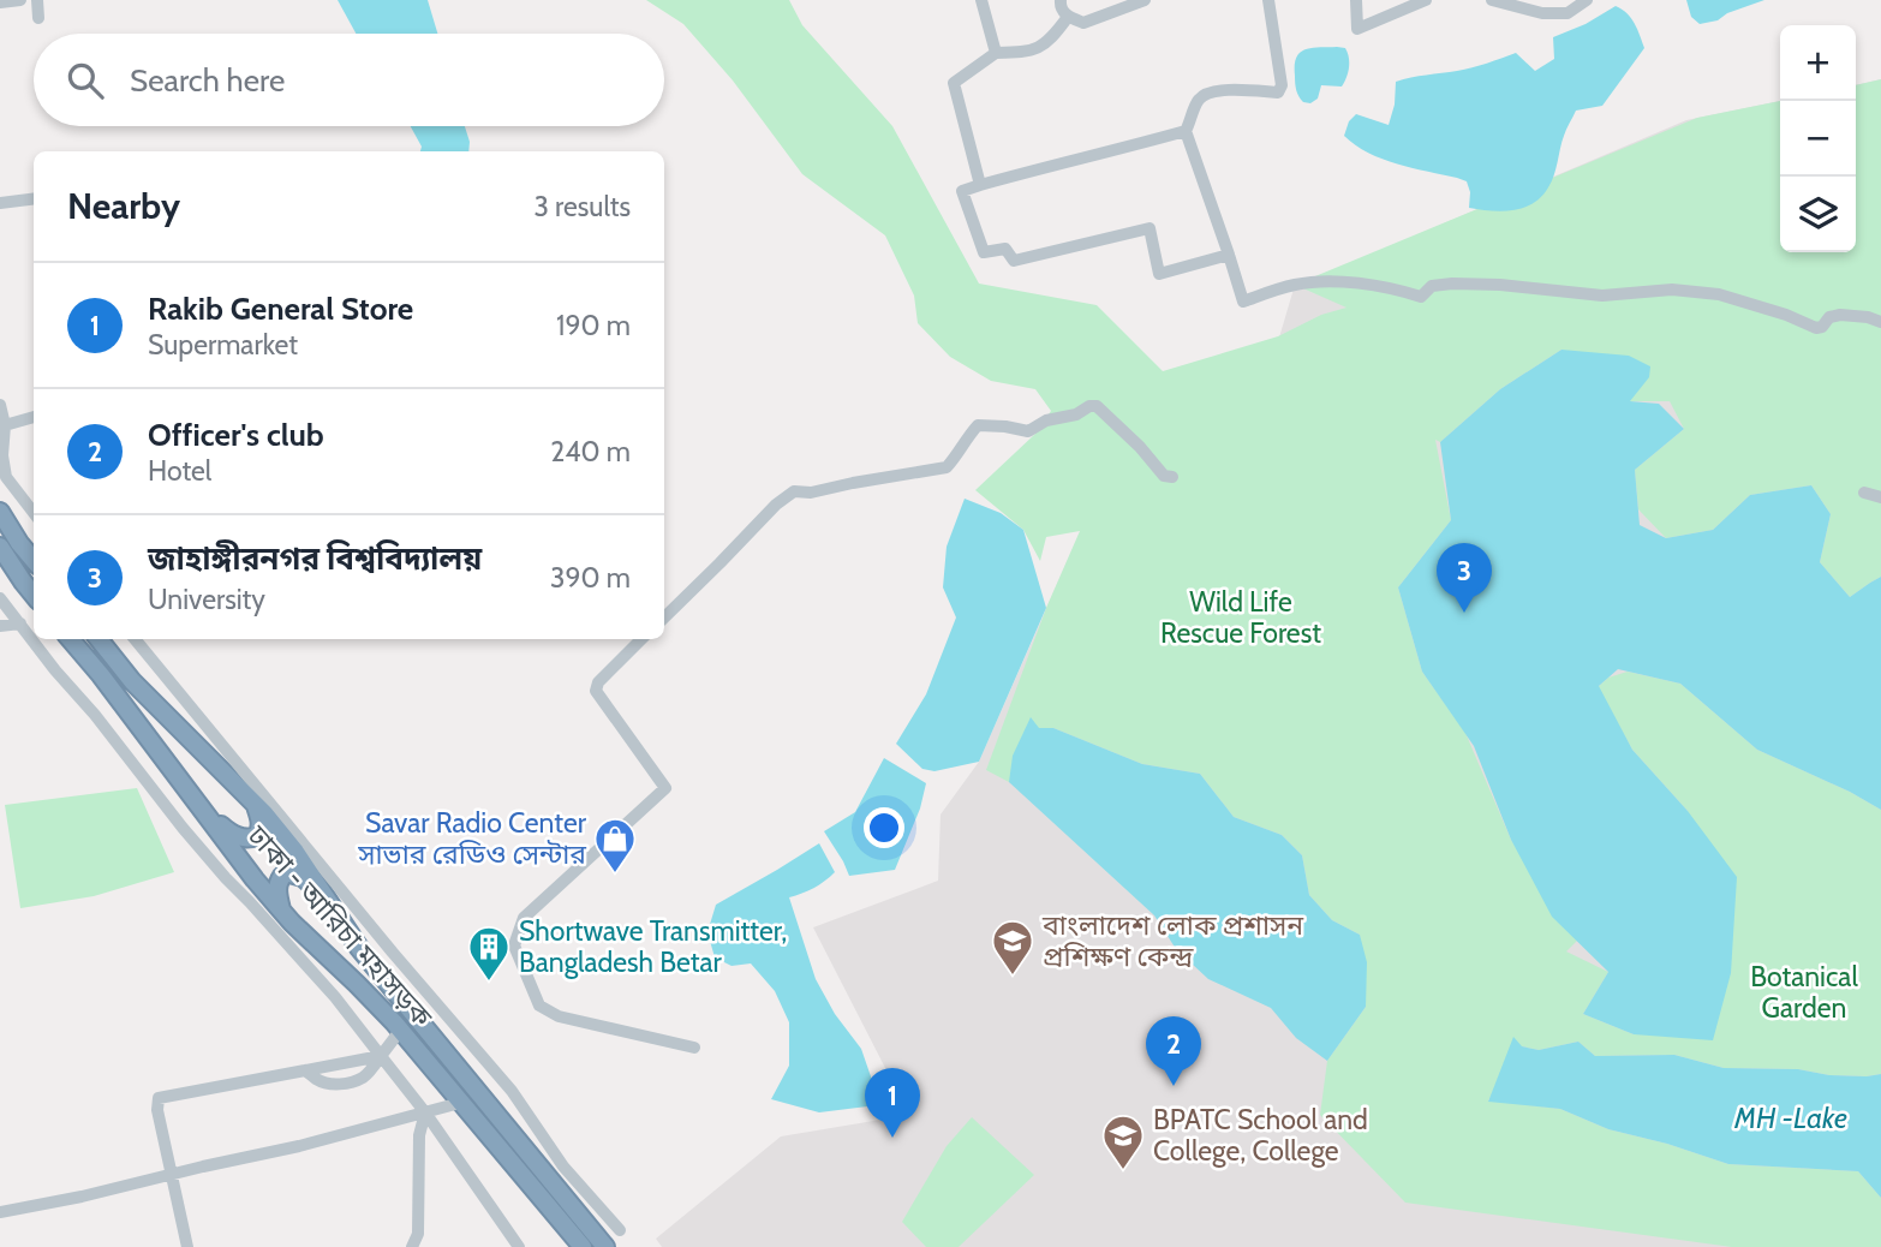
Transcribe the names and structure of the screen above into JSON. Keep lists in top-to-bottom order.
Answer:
{
  "streets": {
    "highway": ["ঢাকা - আরিচা মহাসড়ক"]
  },
  "water": ["MH -Lake"],
  "parks": ["Wild Life Rescue Forest", "Botanical Garden"],
  "places": {
    "shop": ["Savar Radio Center সাভার রেডিও সেন্টার"],
    "school or university": ["বাংলাদেশ লোক প্রশাসন প্রশিক্ষণ কেন্দ্র", "BPATC School and College, College"],
    "building": ["Shortwave Transmitter, Bangladesh Betar"]
  },
  "page": {
    "map_buttons": ["+", "−"],
    "search": "Search here",
    "heading": ["Nearby", "3 results"],
    "list": [
      {
        "mark": "1",
        "name": "Rakib General Store",
        "note": "Supermarket",
        "value": "190 m"
      },
      {
        "mark": "2",
        "name": "Officer's club",
        "note": "Hotel",
        "value": "240 m"
      },
      {
        "mark": "3",
        "name": "জাহাঙ্গীরনগর বিশ্ববিদ্যালয়",
        "note": "University",
        "value": "390 m"
      }
    ],
    "pins": ["3", "2", "1"]
  }
}
